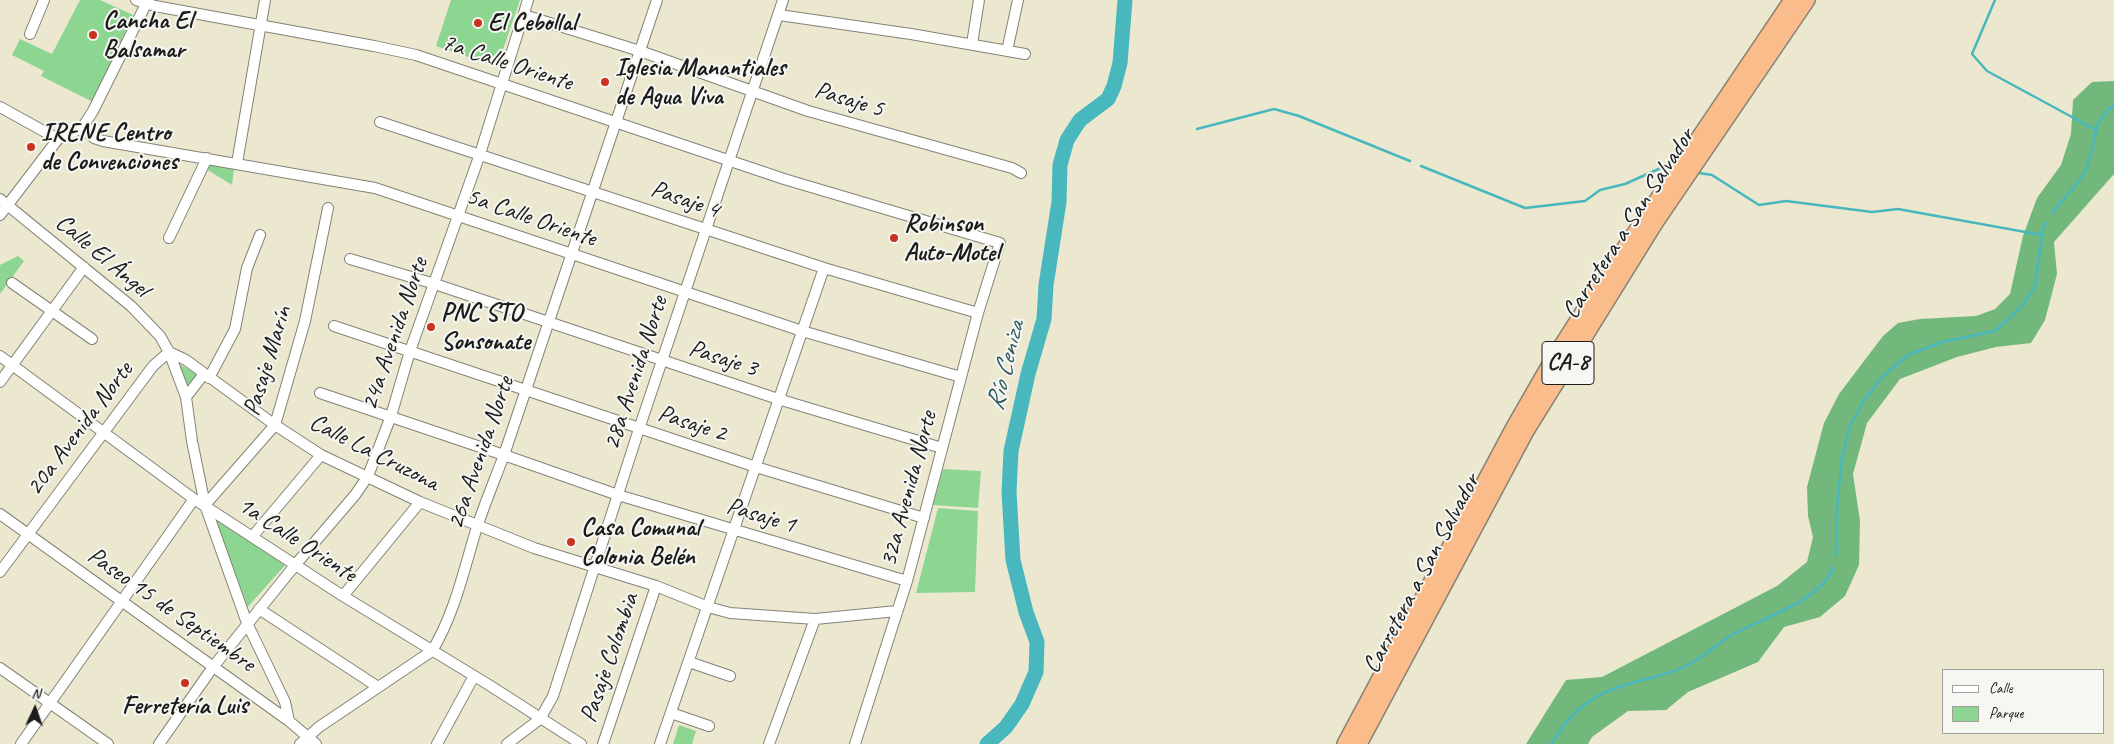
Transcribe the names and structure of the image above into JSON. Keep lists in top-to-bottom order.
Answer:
{
  "streets": {
    "highway": ["Carretera a San Salvador", "CA-8"],
    "street": [
      "7a Calle Oriente",
      "Pasaje 5",
      "Pasaje 4",
      "5a Calle Oriente",
      "Calle El Ángel",
      "24a Avenida Norte",
      "Pasaje 3",
      "Pasaje Marín",
      "28a Avenida Norte",
      "Pasaje 2",
      "20a Avenida Norte",
      "Calle La Cruzona",
      "26a Avenida Norte",
      "32a Avenida Norte",
      "Pasaje 1",
      "1a Calle Oriente",
      "Paseo 15 de Septiembre",
      "Pasaje Colombia"
    ]
  },
  "crossings": [
    ["7a Calle Oriente", "24a Avenida Norte"],
    ["7a Calle Oriente", "28a Avenida Norte"],
    ["7a Calle Oriente", "26a Avenida Norte"],
    ["7a Calle Oriente", "32a Avenida Norte"],
    ["Pasaje 5", "24a Avenida Norte"],
    ["Pasaje 5", "28a Avenida Norte"],
    ["Pasaje 5", "26a Avenida Norte"],
    ["Pasaje 4", "24a Avenida Norte"],
    ["Pasaje 4", "28a Avenida Norte"],
    ["Pasaje 4", "26a Avenida Norte"],
    ["Pasaje 4", "32a Avenida Norte"],
    ["5a Calle Oriente", "24a Avenida Norte"],
    ["5a Calle Oriente", "28a Avenida Norte"],
    ["5a Calle Oriente", "26a Avenida Norte"],
    ["5a Calle Oriente", "32a Avenida Norte"],
    ["Calle El Ángel", "20a Avenida Norte"],
    ["Calle El Ángel", "Calle La Cruzona"],
    ["24a Avenida Norte", "Pasaje 3"],
    ["24a Avenida Norte", "Pasaje 2"],
    ["24a Avenida Norte", "Calle La Cruzona"],
    ["24a Avenida Norte", "Pasaje 1"],
    ["24a Avenida Norte", "1a Calle Oriente"],
    ["24a Avenida Norte", "Paseo 15 de Septiembre"],
    ["Pasaje 3", "28a Avenida Norte"],
    ["Pasaje 3", "26a Avenida Norte"],
    ["Pasaje 3", "32a Avenida Norte"],
    ["Pasaje Marín", "Calle La Cruzona"],
    ["Pasaje Marín", "1a Calle Oriente"],
    ["28a Avenida Norte", "Pasaje 2"],
    ["28a Avenida Norte", "Calle La Cruzona"],
    ["28a Avenida Norte", "Pasaje 1"],
    ["28a Avenida Norte", "1a Calle Oriente"],
    ["Pasaje 2", "26a Avenida Norte"],
    ["Pasaje 2", "32a Avenida Norte"],
    ["20a Avenida Norte", "Calle La Cruzona"],
    ["20a Avenida Norte", "1a Calle Oriente"],
    ["20a Avenida Norte", "Paseo 15 de Septiembre"],
    ["Calle La Cruzona", "26a Avenida Norte"],
    ["Calle La Cruzona", "32a Avenida Norte"],
    ["Calle La Cruzona", "Pasaje Colombia"],
    ["26a Avenida Norte", "Pasaje 1"],
    ["26a Avenida Norte", "1a Calle Oriente"],
    ["32a Avenida Norte", "Pasaje 1"]
  ],
  "water": ["Río Ceniza"],
  "places": [
    "El Cebollal",
    "Cancha El Balsamar",
    "Iglesia Manantiales de Agua Viva",
    "IRENE Centro de Convenciones",
    "Robinson Auto-Motel",
    "PNC STO Sonsonate",
    "Casa Comunal Colonia Belén",
    "Ferretería Luis"
  ],
  "legend": ["Calle", "Parque"],
  "north": "top"
}
